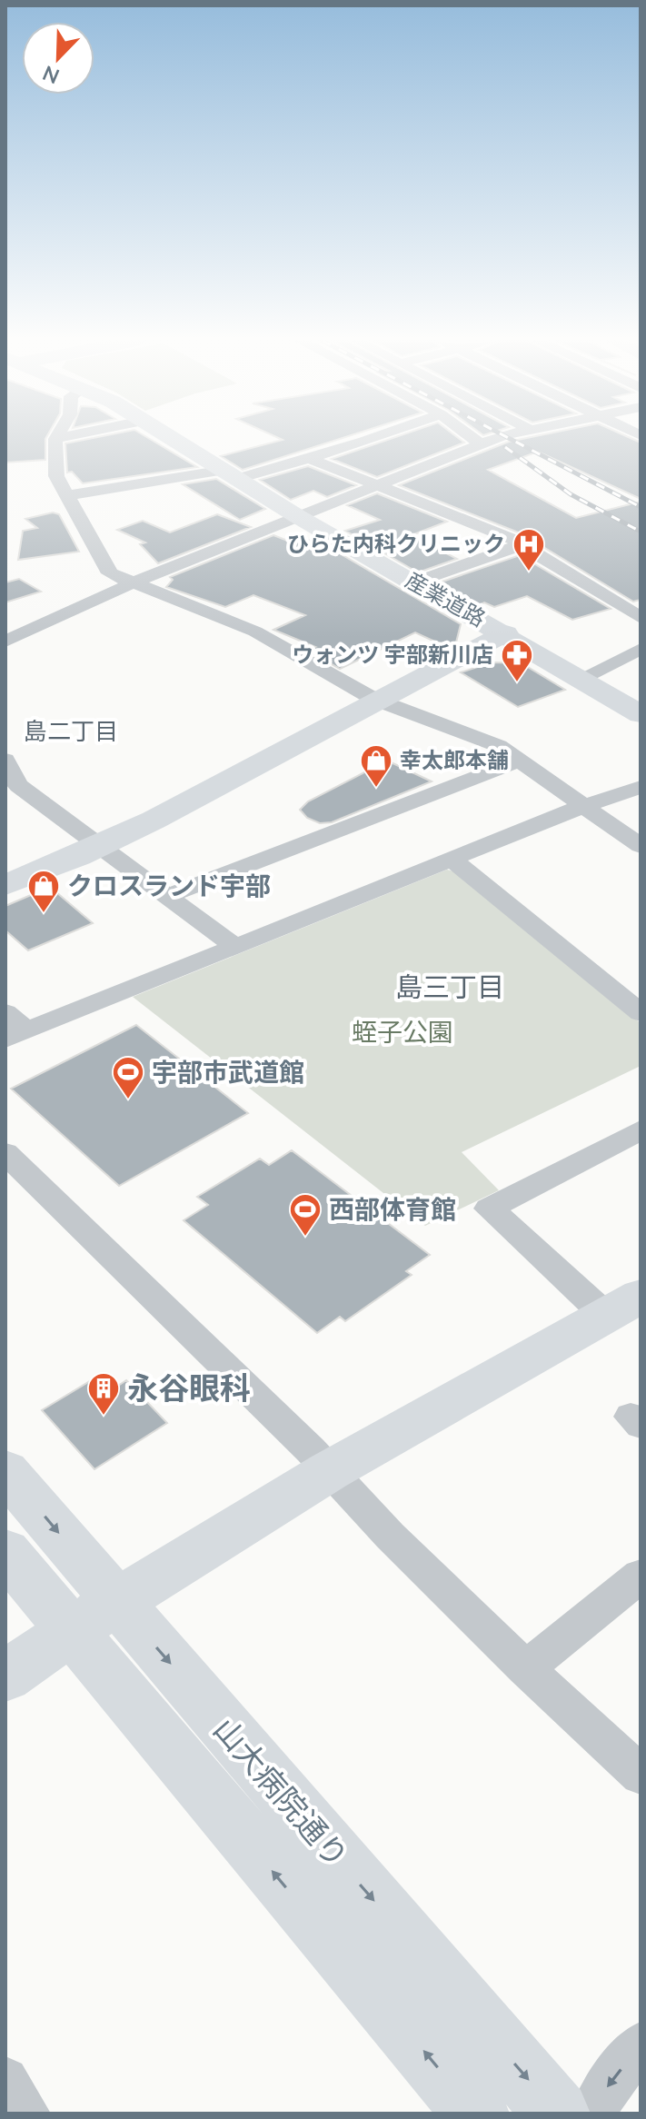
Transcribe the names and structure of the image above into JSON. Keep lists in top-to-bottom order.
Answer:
{
  "streets": {
    "street": ["産業道路", "山大病院通り"]
  },
  "districts": ["島二丁目", "島三丁目"],
  "parks": ["蛭子公園"],
  "places": {
    "hospital": ["ひらた内科クリニック"],
    "pharmacy": ["ウォンツ 宇部新川店"],
    "shop": ["幸太郎本舗", "クロスランド宇部"],
    "sports": ["宇部市武道館", "西部体育館"],
    "building": ["永谷眼科"]
  },
  "north": "bottom left"
}
